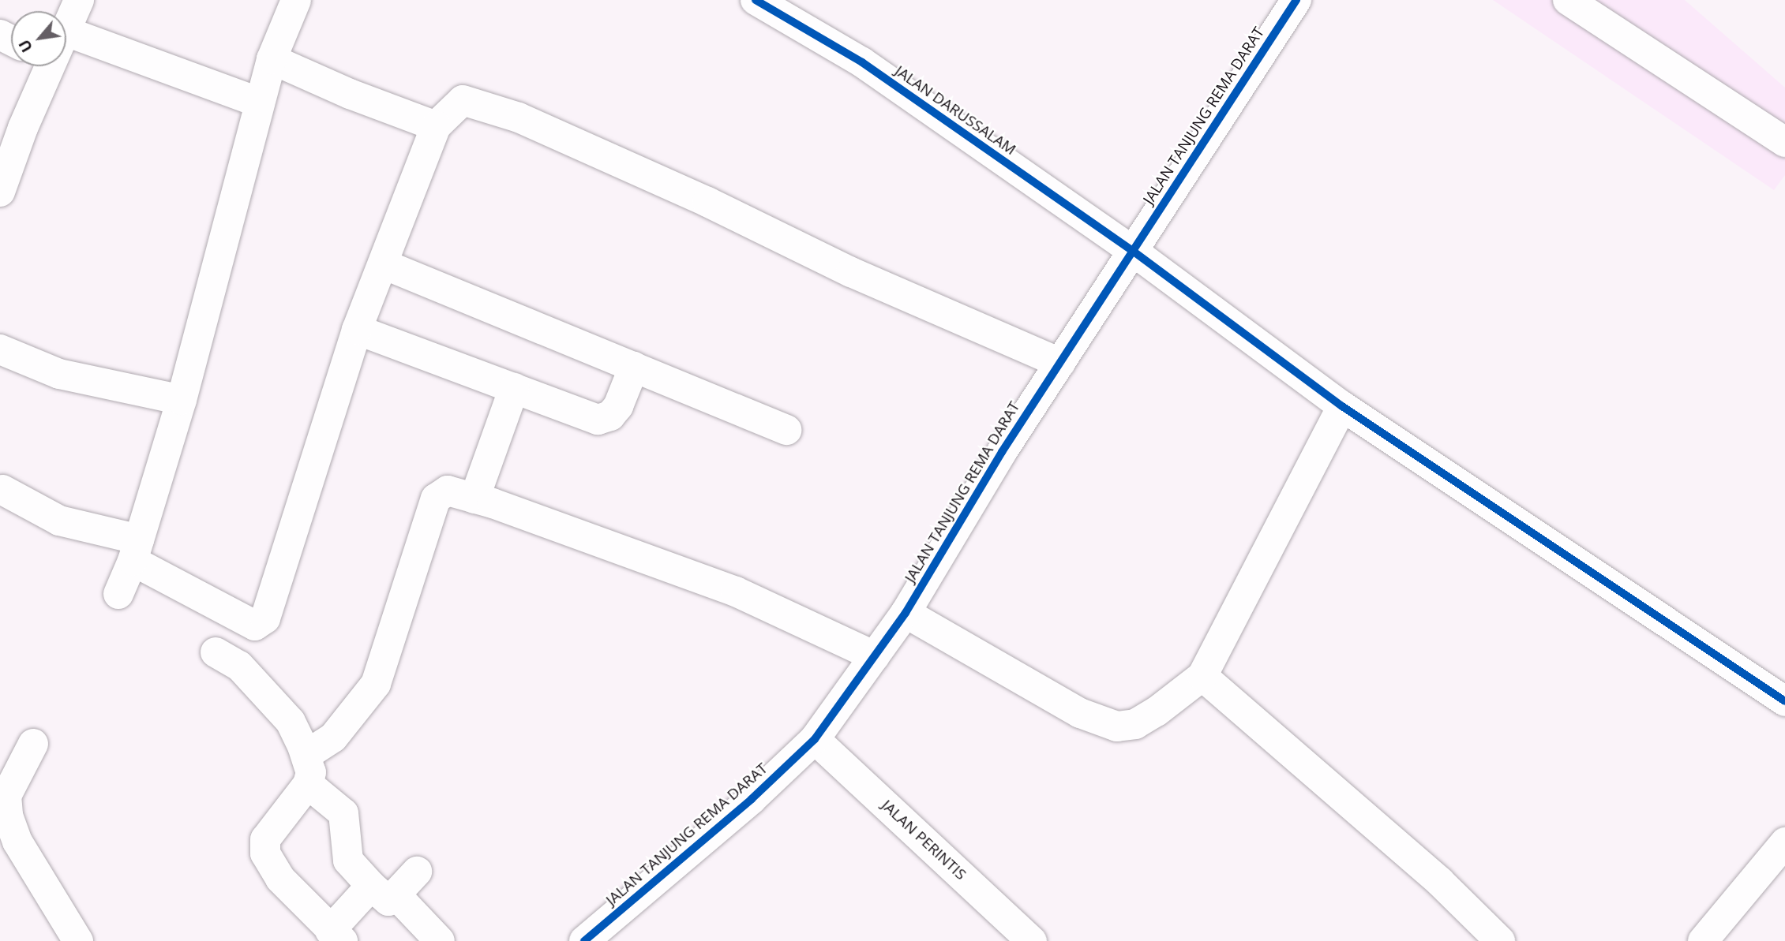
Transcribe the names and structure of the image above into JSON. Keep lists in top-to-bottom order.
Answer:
{
  "streets": {
    "street": ["JALAN DARUSSALAM", "JALAN TANJUNG REMA DARAT", "JALAN PERINTIS"]
  },
  "crossings": [
    ["JALAN DARUSSALAM", "JALAN TANJUNG REMA DARAT"],
    ["JALAN TANJUNG REMA DARAT", "JALAN PERINTIS"]
  ],
  "north": "bottom left"
}
